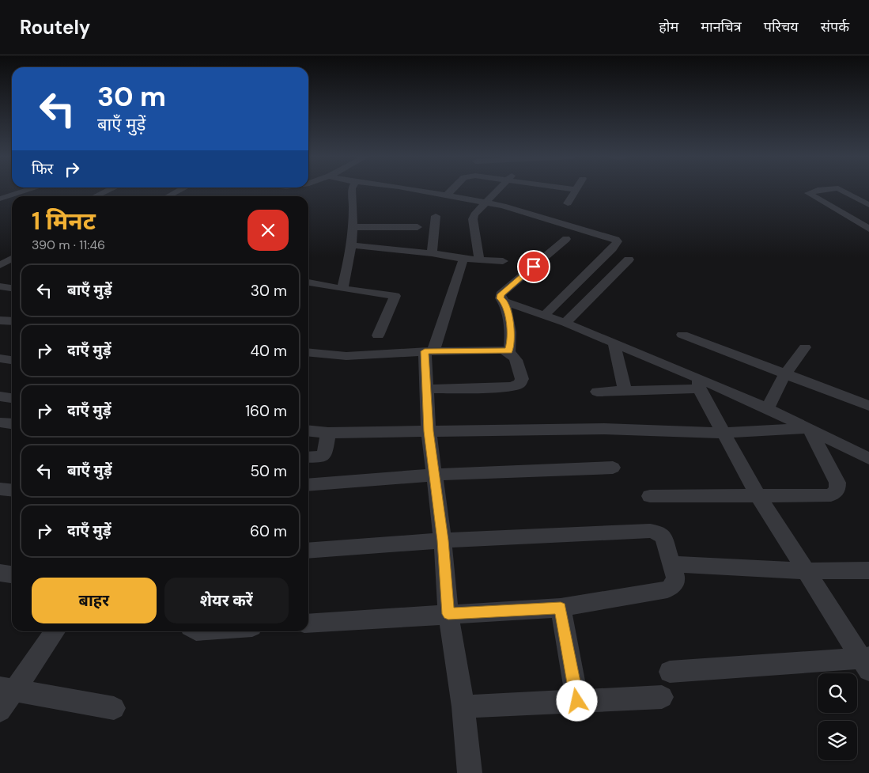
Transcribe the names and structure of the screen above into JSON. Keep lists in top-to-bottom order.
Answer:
{
  "page": {
    "header": "Routely",
    "nav": [
      "होम",
      "मानचित्र",
      "परिचय",
      "संपर्क"
    ],
    "turn": ["30 m", "बाएँ मुड़ें"],
    "then": "फिर",
    "heading": ["1 मिनट", "390 m · 11:46"],
    "list": [
      {
        "name": "बाएँ मुड़ें",
        "value": "30 m"
      },
      {
        "name": "दाएँ मुड़ें",
        "value": "40 m"
      },
      {
        "name": "दाएँ मुड़ें",
        "value": "160 m"
      },
      {
        "name": "बाएँ मुड़ें",
        "value": "50 m"
      },
      {
        "name": "दाएँ मुड़ें",
        "value": "60 m"
      }
    ],
    "buttons": ["बाहर", "शेयर करें"]
  }
}
